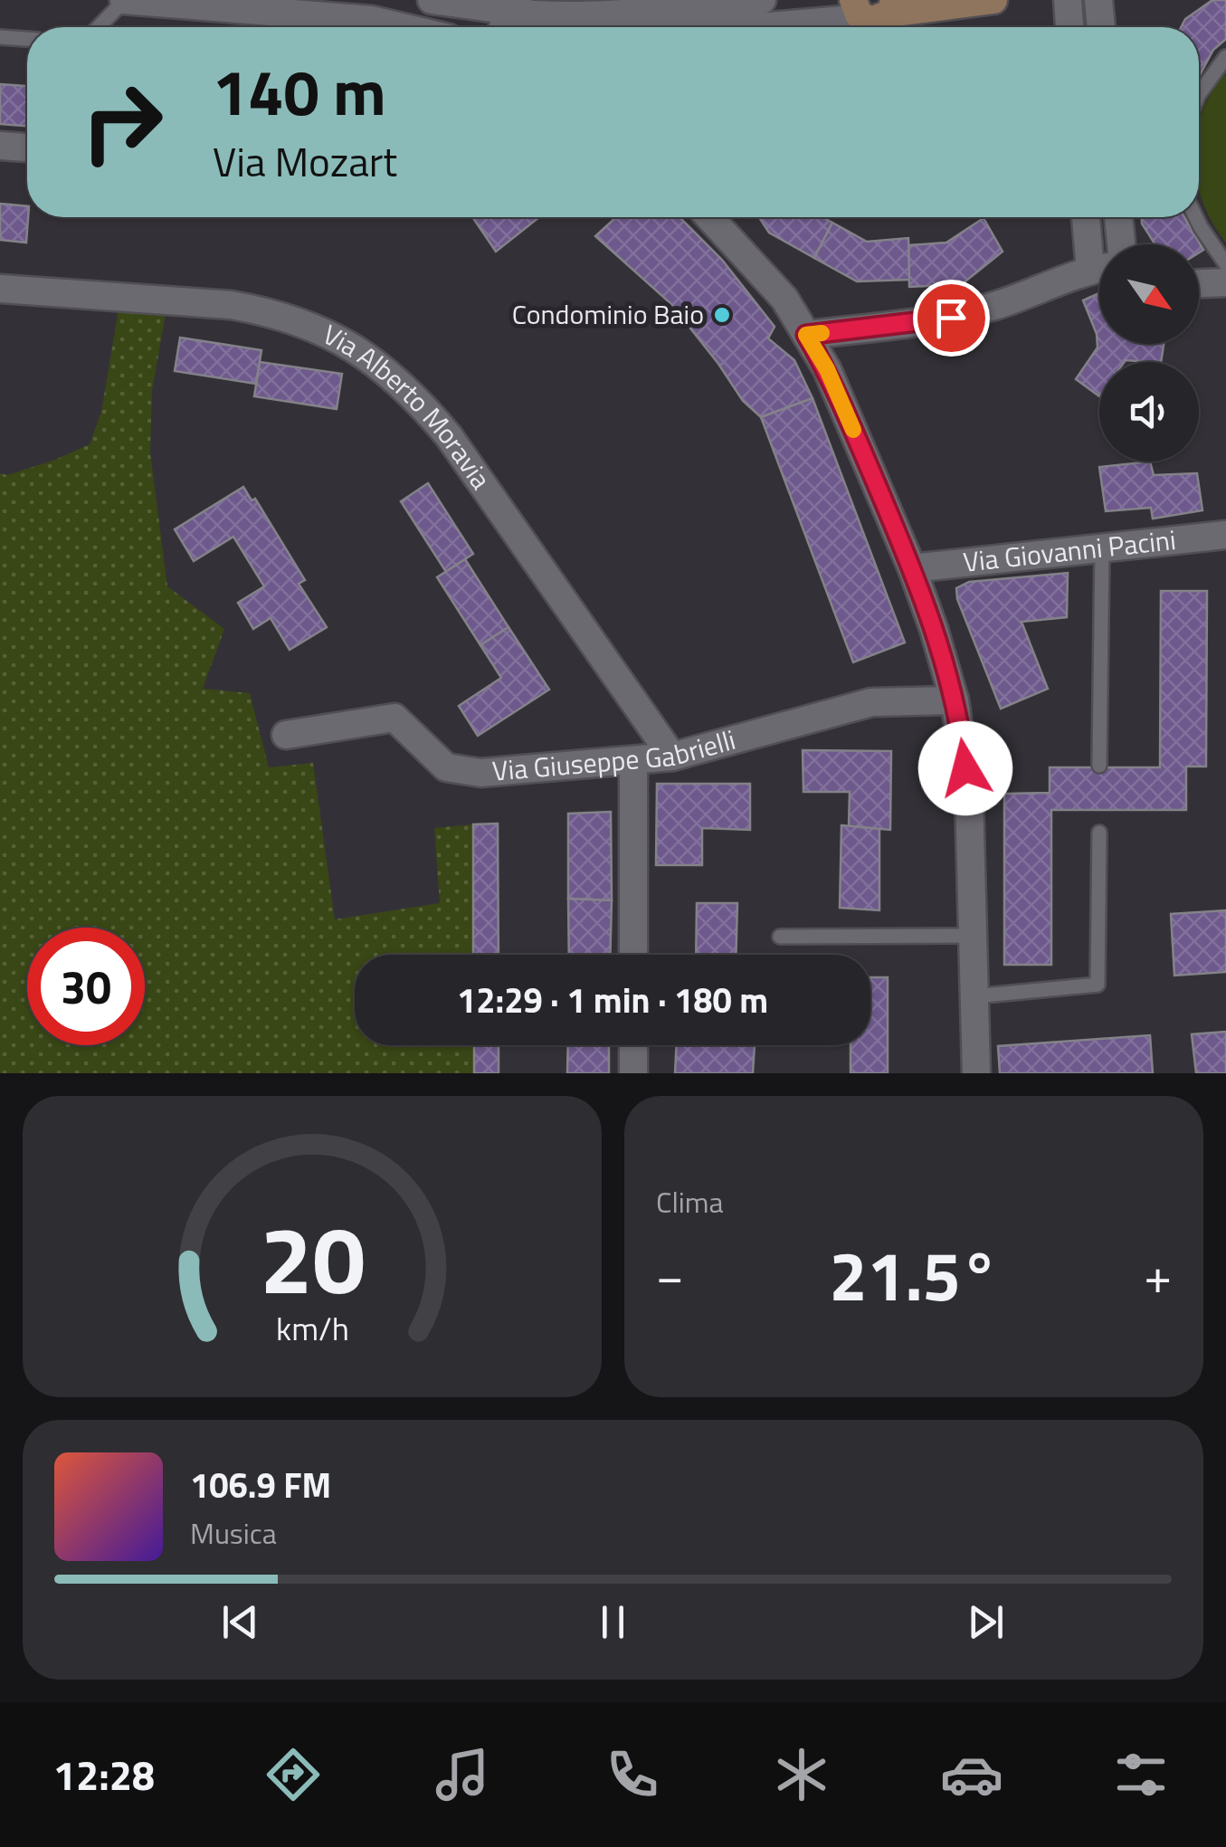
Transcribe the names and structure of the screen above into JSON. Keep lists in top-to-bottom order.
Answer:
{
  "streets": {
    "street": ["Via Alberto Moravia", "Via Giovanni Pacini", "Via Giuseppe Gabrielli"]
  },
  "crossings": [
    ["Via Alberto Moravia", "Via Giuseppe Gabrielli"]
  ],
  "places": ["Condominio Baio"],
  "north": "bottom right",
  "page": {
    "turn": ["140 m", "Via Mozart"],
    "limit": "30",
    "trip": "12:29 · 1 min · 180 m",
    "tile": "Clima",
    "heat": ["−", "21.5°", "+"],
    "song": ["106.9 FM", "Musica"],
    "tabs": "12:28",
    "gauge": ["20", "km/h"]
  }
}
